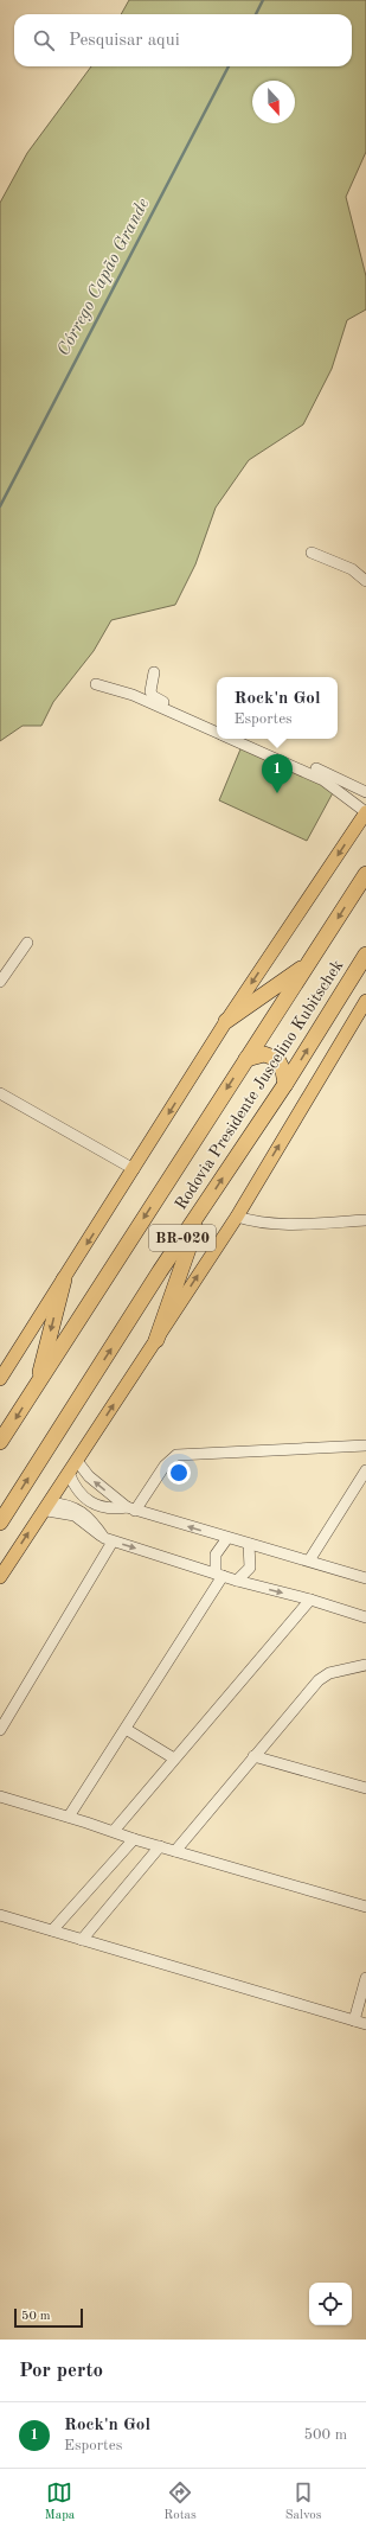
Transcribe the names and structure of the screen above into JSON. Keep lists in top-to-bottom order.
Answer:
{
  "streets": {
    "highway": ["Rodovia Presidente Juscelino Kubitschek", "BR-020"]
  },
  "water": ["Córrego Capão Grande"],
  "scale_bar": "50 m",
  "north": "bottom",
  "page": {
    "search": "Pesquisar aqui",
    "popup": ["Rock'n Gol", "Esportes"],
    "pins": "1",
    "scale": "50 m",
    "heading": "Por perto",
    "list": [
      {
        "mark": "1",
        "name": "Rock'n Gol",
        "note": "Esportes",
        "value": "500 m"
      }
    ],
    "nav": ["Mapa", "Rotas", "Salvos"]
  }
}
